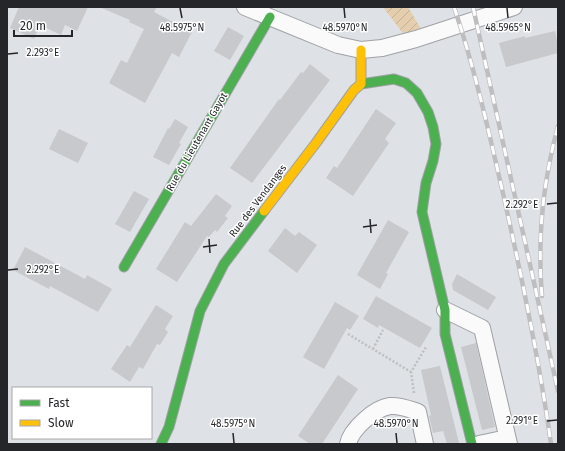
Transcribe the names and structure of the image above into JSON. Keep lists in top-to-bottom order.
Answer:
{
  "streets": {
    "street": ["Rue du Lieutenant Gayot", "Rue des Vendanges"]
  },
  "legend": ["Fast", "Slow"],
  "scale_bar": "20 m",
  "coordinates": [
    "48.5975°N",
    "48.5970°N",
    "48.5965°N",
    "2.293°E",
    "2.292°E",
    "2.291°E"
  ]
}
